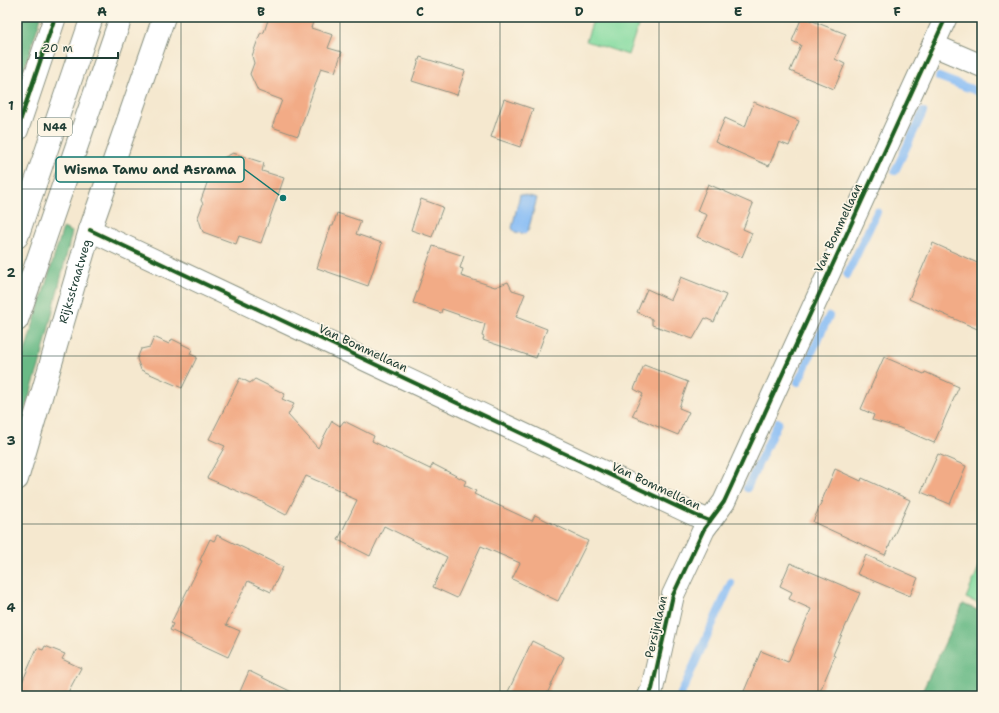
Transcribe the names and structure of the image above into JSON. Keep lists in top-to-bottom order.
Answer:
{
  "streets": {
    "street": [
      "N44",
      "Van Bommellaan",
      "Rijksstraatweg",
      "Persijnlaan"
    ]
  },
  "crossings": [
    ["Van Bommellaan", "Rijksstraatweg"],
    ["Van Bommellaan", "Persijnlaan"]
  ],
  "places": ["Wisma Tamu and Asrama"],
  "scale_bar": "20 m",
  "grid": {
    "columns": [
      "A",
      "B",
      "C",
      "D",
      "E",
      "F"
    ],
    "rows": [
      "1",
      "2",
      "3",
      "4"
    ]
  }
}
